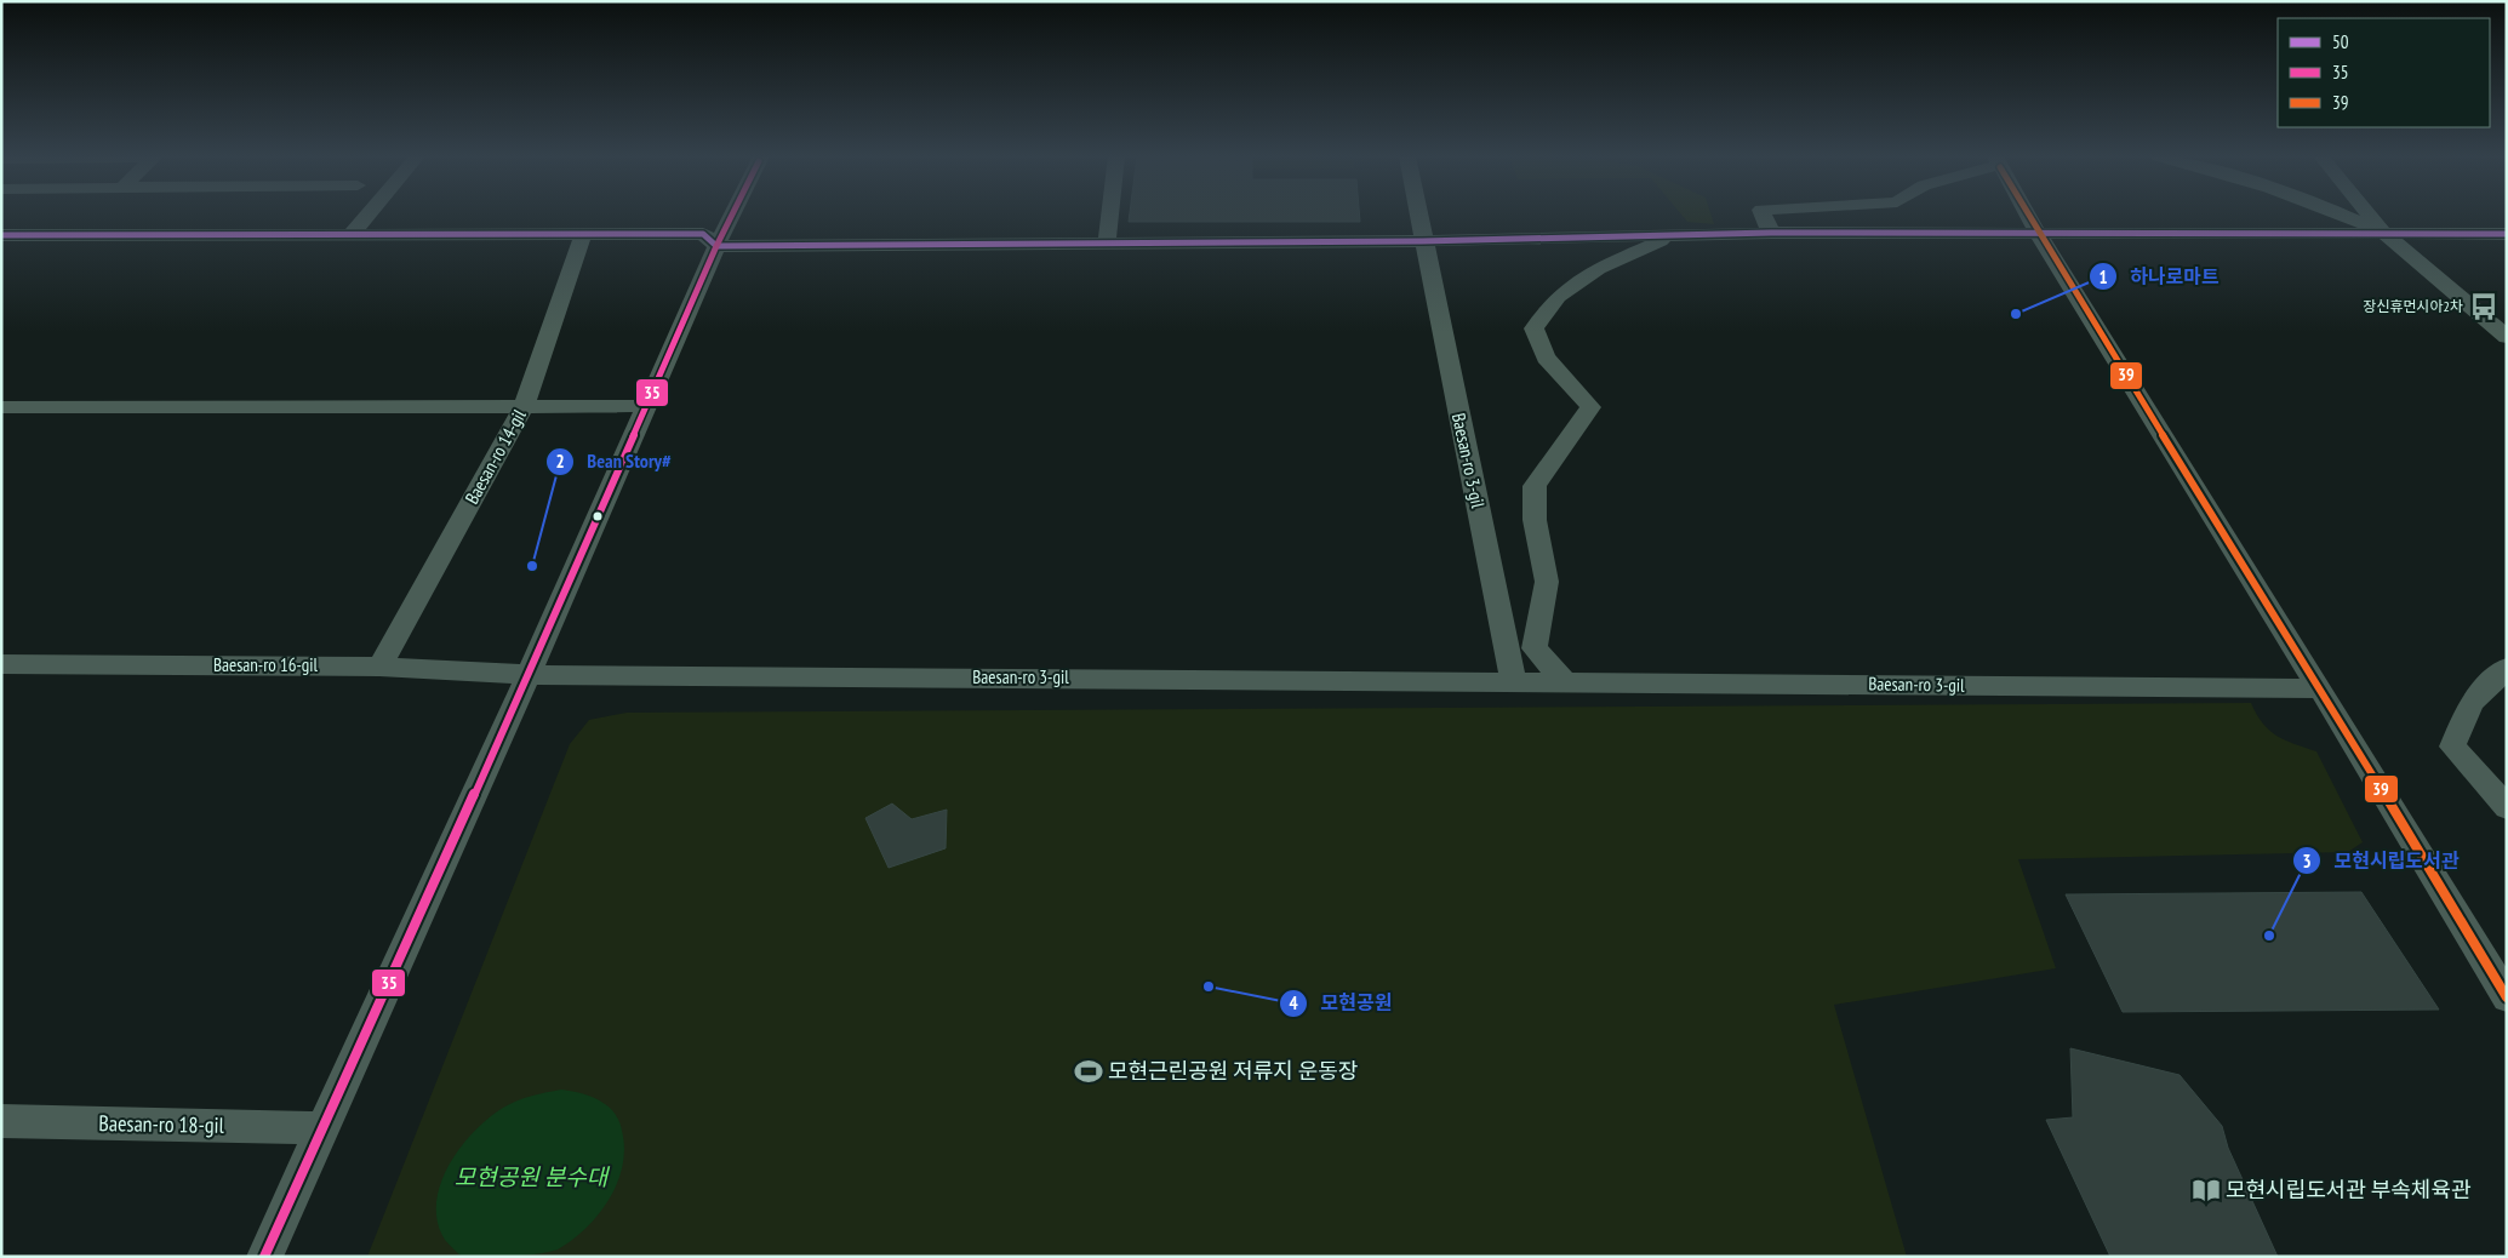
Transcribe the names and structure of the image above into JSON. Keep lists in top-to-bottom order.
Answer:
{
  "streets": {
    "street": [
      "Baesan-ro 14-gil",
      "Baesan-ro 3-gil",
      "Baesan-ro 16-gil",
      "Baesan-ro 18-gil"
    ]
  },
  "crossings": [
    ["Baesan-ro 14-gil", "Baesan-ro 16-gil"],
    ["Baesan-ro 3-gil", "Baesan-ro 16-gil"]
  ],
  "water": ["모현공원 분수대"],
  "places": {
    "bus stop": ["장신휴먼시아2차"],
    "other": [
      "하나로마트",
      "Bean Story#",
      "모현시립도서관",
      "모현공원"
    ],
    "sports": ["모현근린공원 저류지 운동장"],
    "library": ["모현시립도서관 부속체육관"]
  },
  "lines": ["transit line 35", "transit line 39", "transit line 50"],
  "legend": ["50", "35", "39"]
}
